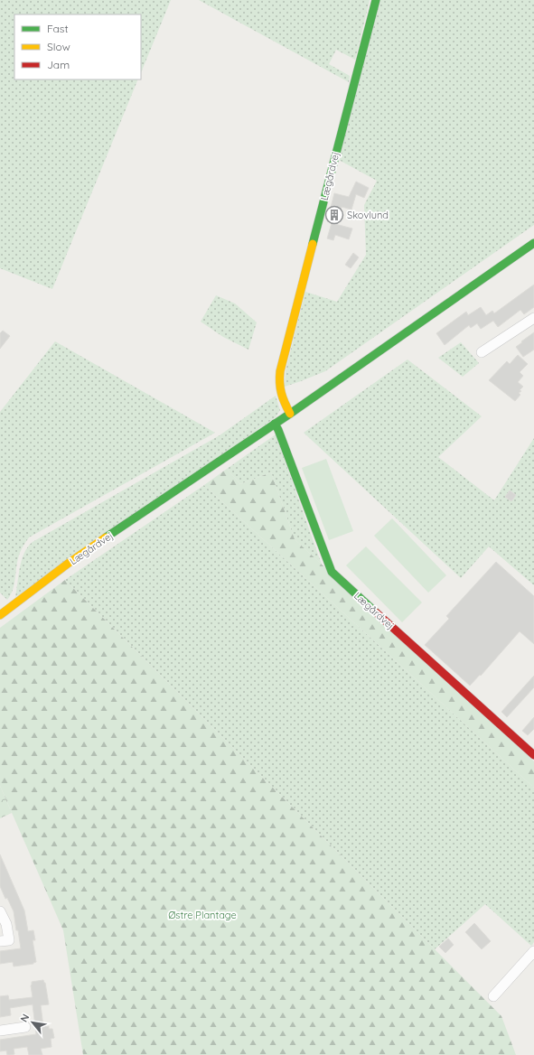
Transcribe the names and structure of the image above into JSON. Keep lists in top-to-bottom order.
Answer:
{
  "streets": {
    "street": ["Lægårdvej"]
  },
  "parks": ["Østre Plantage"],
  "places": {
    "building": ["Skovlund"]
  },
  "legend": ["Fast", "Slow", "Jam"],
  "north": "top left"
}
